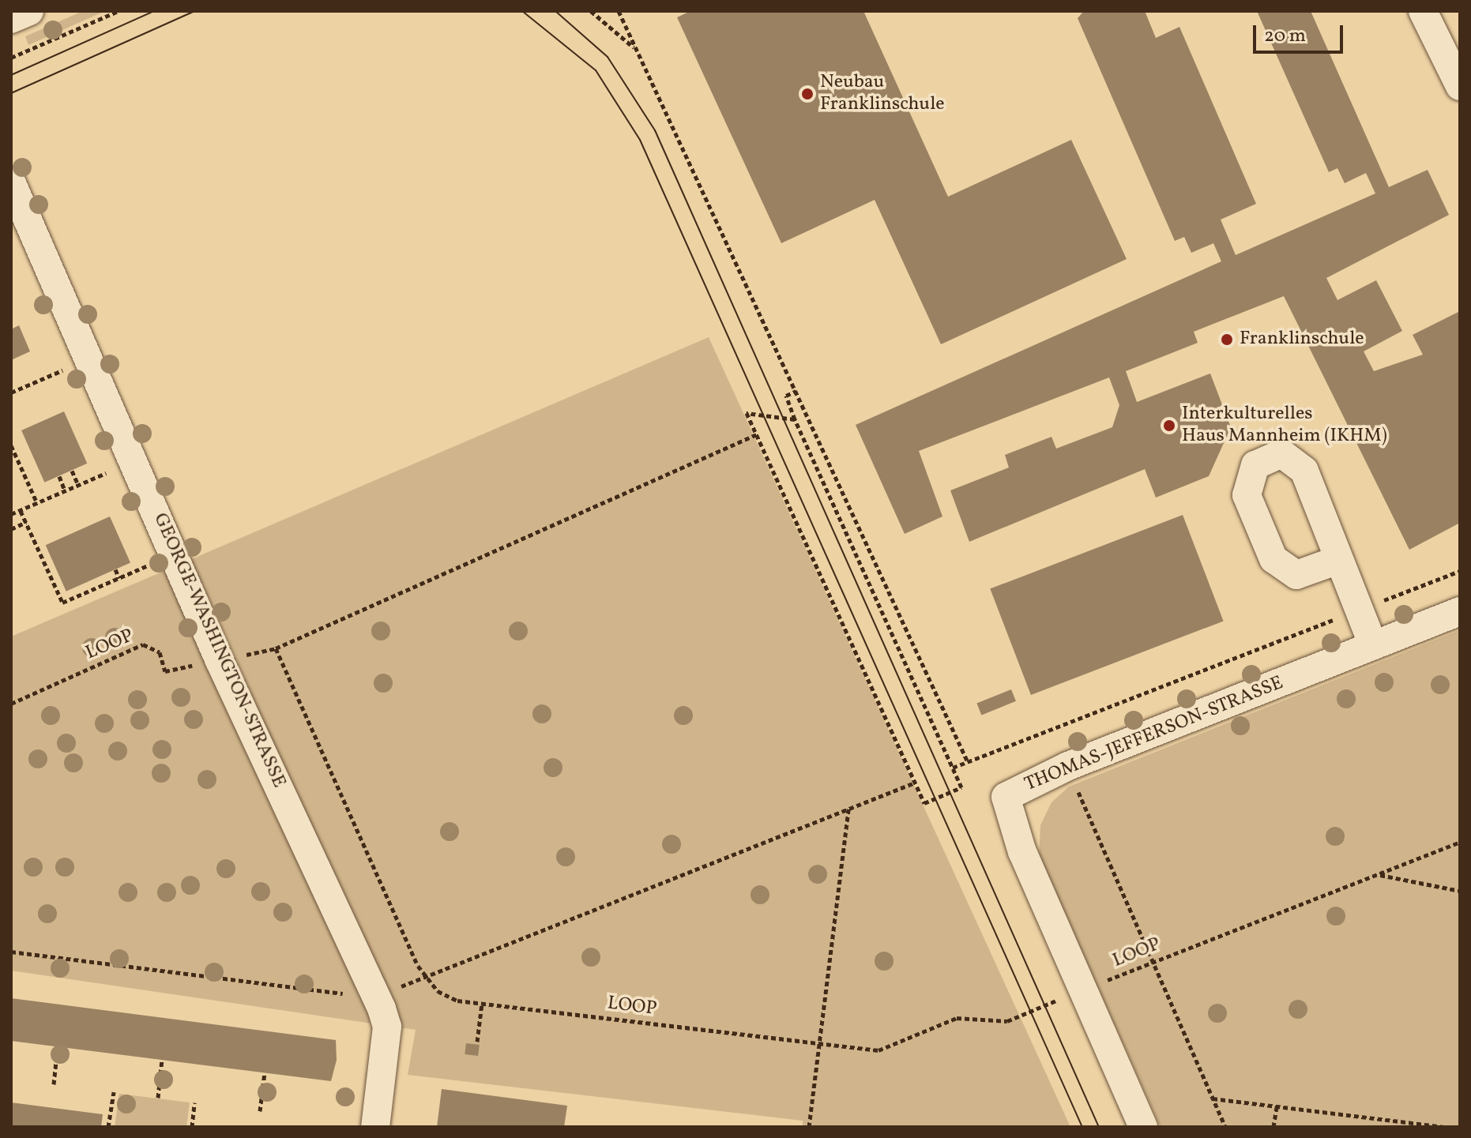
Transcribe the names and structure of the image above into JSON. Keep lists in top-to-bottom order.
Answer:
{
  "streets": {
    "street": ["GEORGE-WASHINGTON-STRASSE", "THOMAS-JEFFERSON-STRASSE"],
    "path": ["LOOP"]
  },
  "crossings": [
    ["LOOP", "GEORGE-WASHINGTON-STRASSE"],
    ["LOOP", "THOMAS-JEFFERSON-STRASSE"]
  ],
  "places": ["Neubau Franklinschule", "Franklinschule", "Interkulturelles Haus Mannheim (IKHM)"],
  "scale_bar": "20 m"
}
